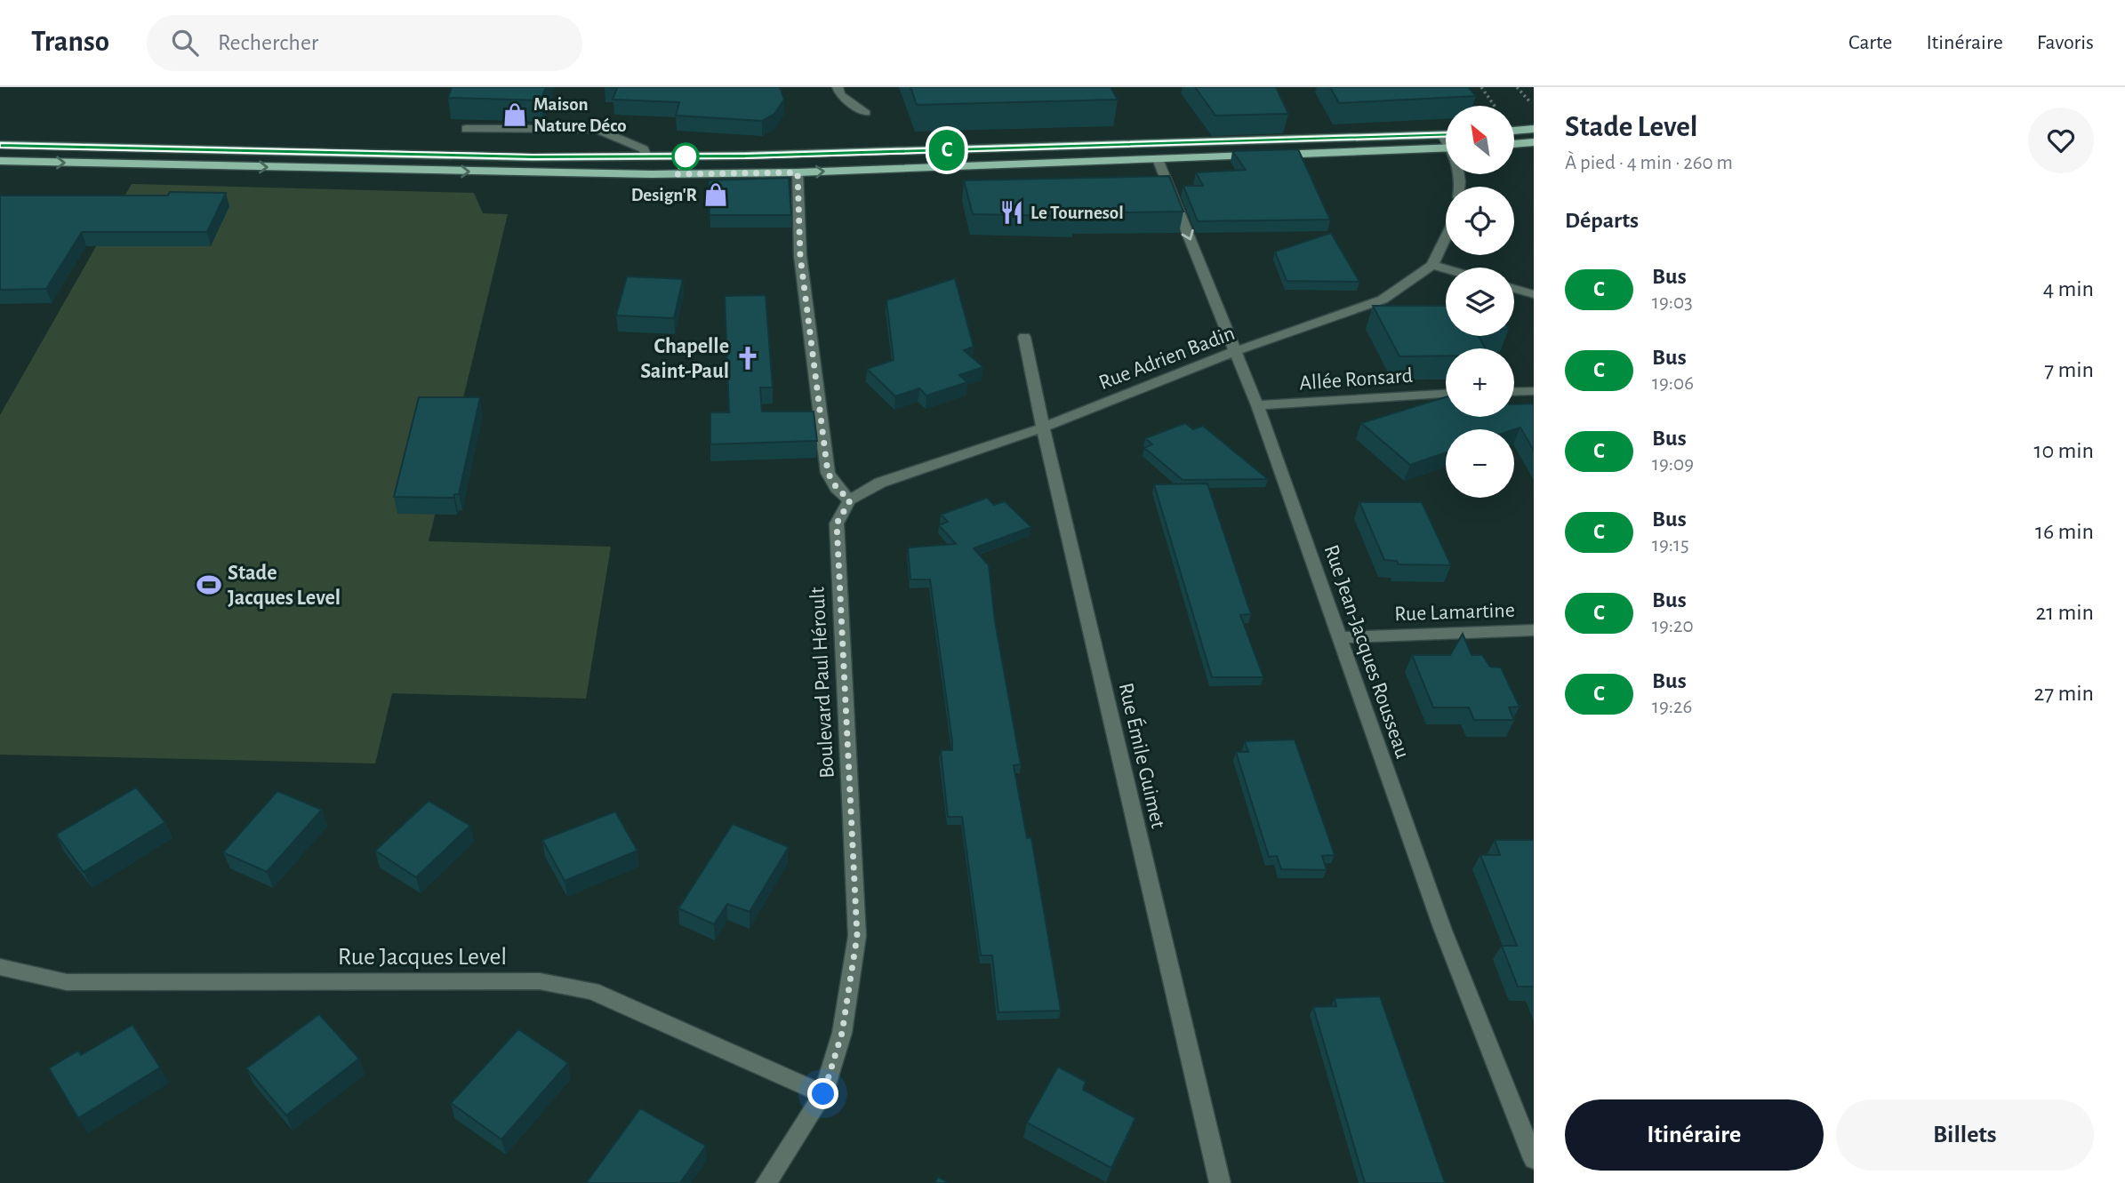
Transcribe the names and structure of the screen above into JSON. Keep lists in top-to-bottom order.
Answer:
{
  "streets": {
    "street": [
      "Rue Adrien Badin",
      "Allée Ronsard",
      "Rue Lamartine",
      "Rue Jean-Jacques Rousseau",
      "Boulevard Paul Héroult",
      "Rue Émile Guimet",
      "Rue Jacques Level"
    ]
  },
  "crossings": [
    ["Rue Adrien Badin", "Rue Jean-Jacques Rousseau"],
    ["Rue Adrien Badin", "Boulevard Paul Héroult"],
    ["Rue Adrien Badin", "Rue Émile Guimet"],
    ["Allée Ronsard", "Rue Jean-Jacques Rousseau"],
    ["Rue Lamartine", "Rue Jean-Jacques Rousseau"],
    ["Boulevard Paul Héroult", "Rue Jacques Level"]
  ],
  "places": {
    "shop": ["Maison Nature Déco", "Design'R"],
    "restaurant": ["Le Tournesol"],
    "church": ["Chapelle Saint-Paul"],
    "sports": ["Stade Jacques Level"]
  },
  "lines": ["bus line C"],
  "north": "top left",
  "page": {
    "header": "Transo",
    "search": "Rechercher",
    "nav": ["Carte", "Itinéraire", "Favoris"],
    "on_map": "C",
    "heading": [
      ["Stade Level", "À pied · 4 min · 260 m"],
      "Départs"
    ],
    "map_buttons": ["+", "−"],
    "list": [
      {
        "mark": "C",
        "name": "Bus",
        "note": "19:03",
        "value": "4 min"
      },
      {
        "mark": "C",
        "name": "Bus",
        "note": "19:06",
        "value": "7 min"
      },
      {
        "mark": "C",
        "name": "Bus",
        "note": "19:09",
        "value": "10 min"
      },
      {
        "mark": "C",
        "name": "Bus",
        "note": "19:15",
        "value": "16 min"
      },
      {
        "mark": "C",
        "name": "Bus",
        "note": "19:20",
        "value": "21 min"
      },
      {
        "mark": "C",
        "name": "Bus",
        "note": "19:26",
        "value": "27 min"
      }
    ],
    "buttons": ["Itinéraire", "Billets"]
  }
}
